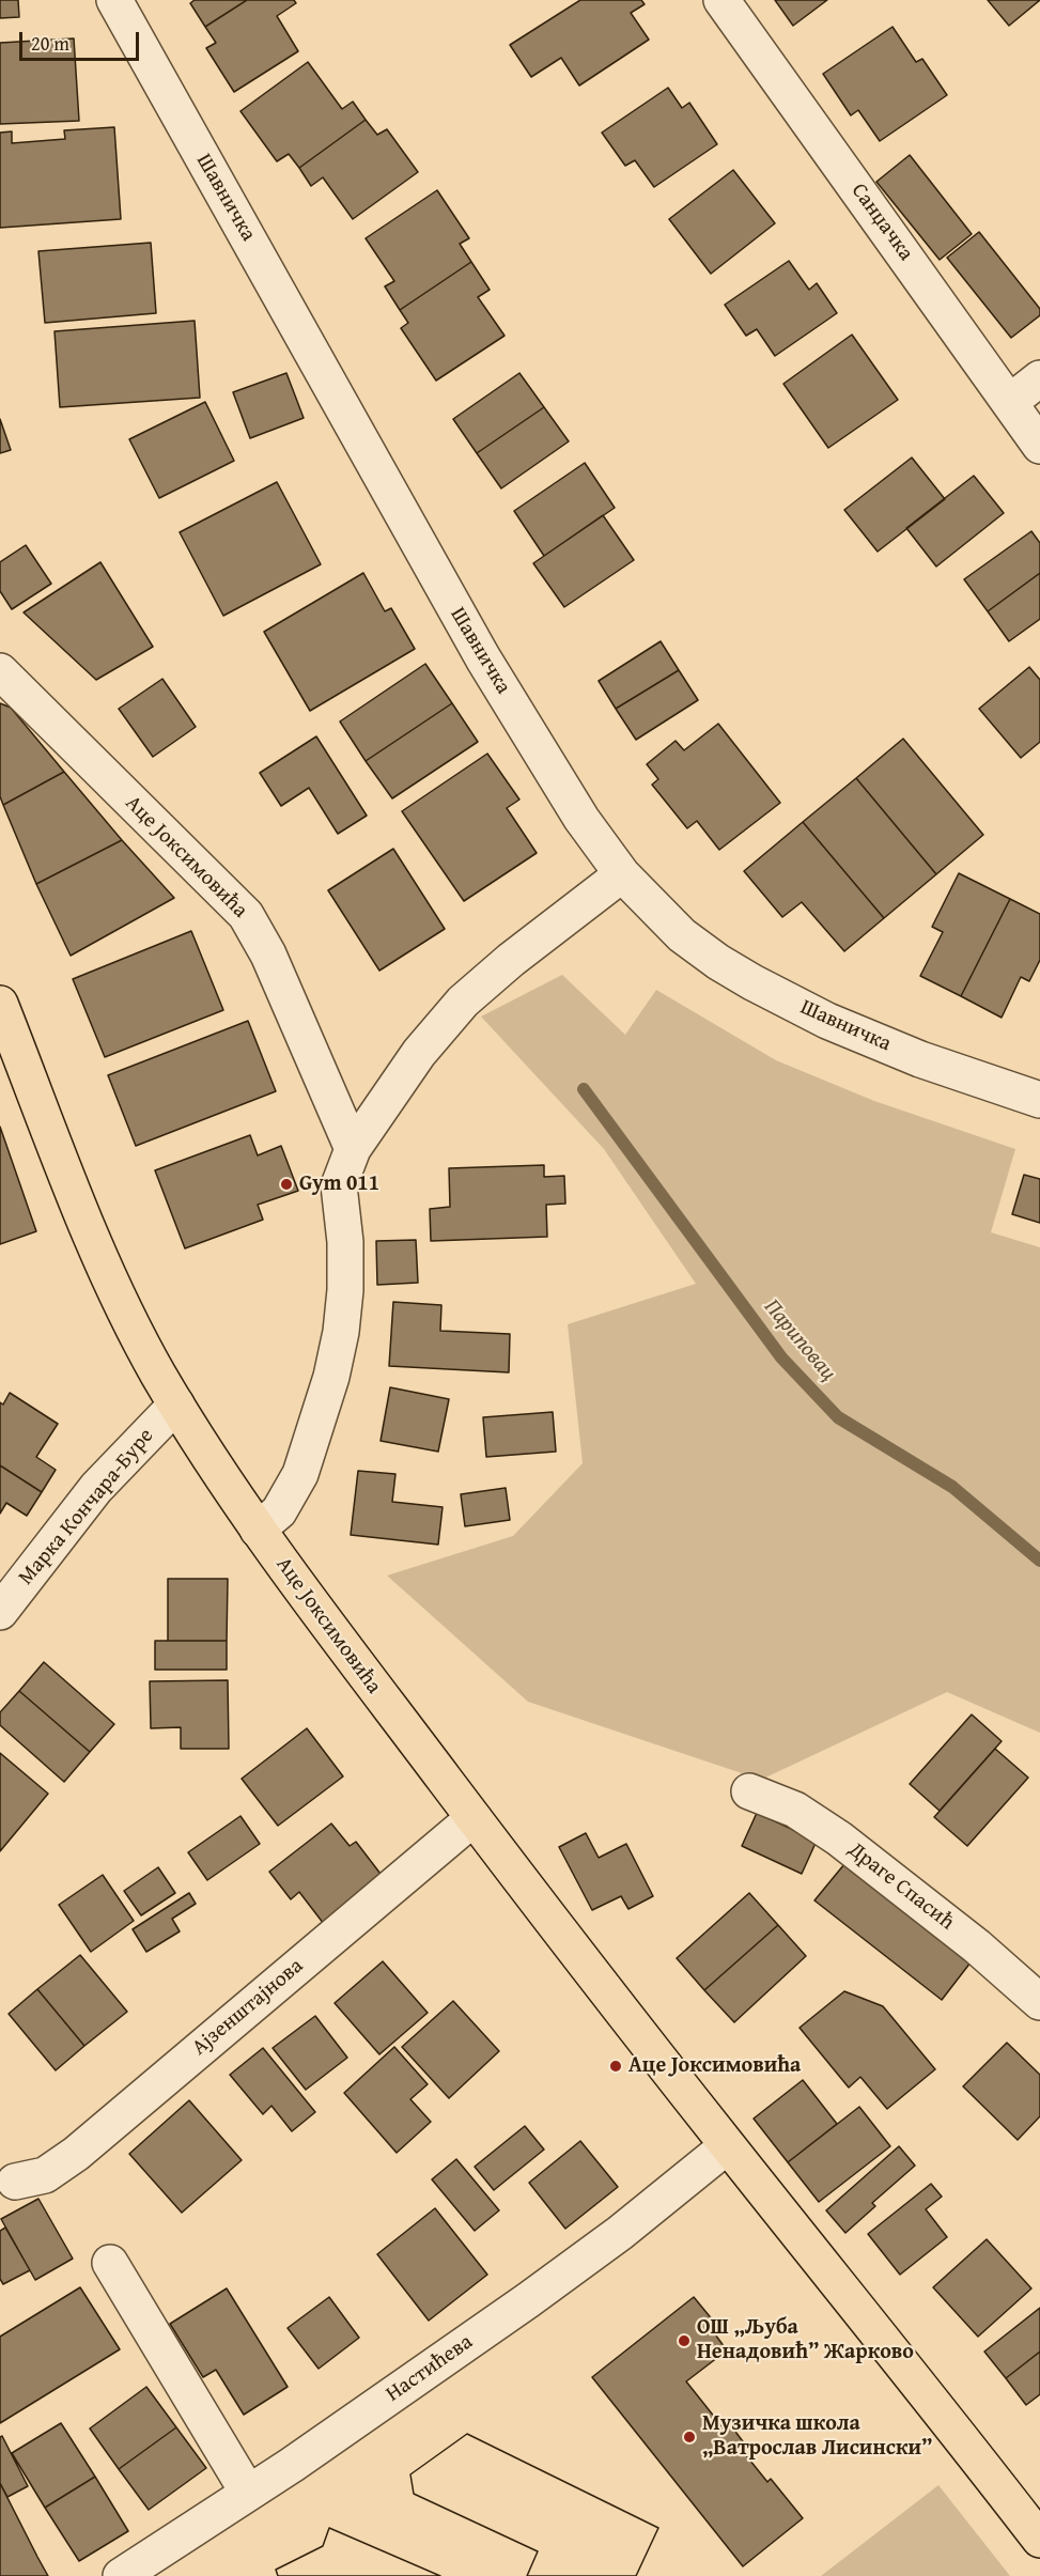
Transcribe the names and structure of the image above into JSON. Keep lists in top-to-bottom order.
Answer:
{
  "streets": {
    "main road": ["Аце Јоксимовића"],
    "street": [
      "Шавничка",
      "Санџачка",
      "Марка Кончара-Буре",
      "Драге Спасић",
      "Ајзенштајнова",
      "Настићева"
    ]
  },
  "crossings": [
    ["Аце Јоксимовића", "Марка Кончара-Буре"],
    ["Аце Јоксимовића", "Ајзенштајнова"],
    ["Аце Јоксимовића", "Настићева"]
  ],
  "water": ["Париповац"],
  "places": [
    "Gym 011",
    "Аце Јоксимовића",
    "ОШ „Љуба Ненадовић” Жарково",
    "Музичка школа „Ватрослав Лисински”"
  ],
  "scale_bar": "20 m"
}
